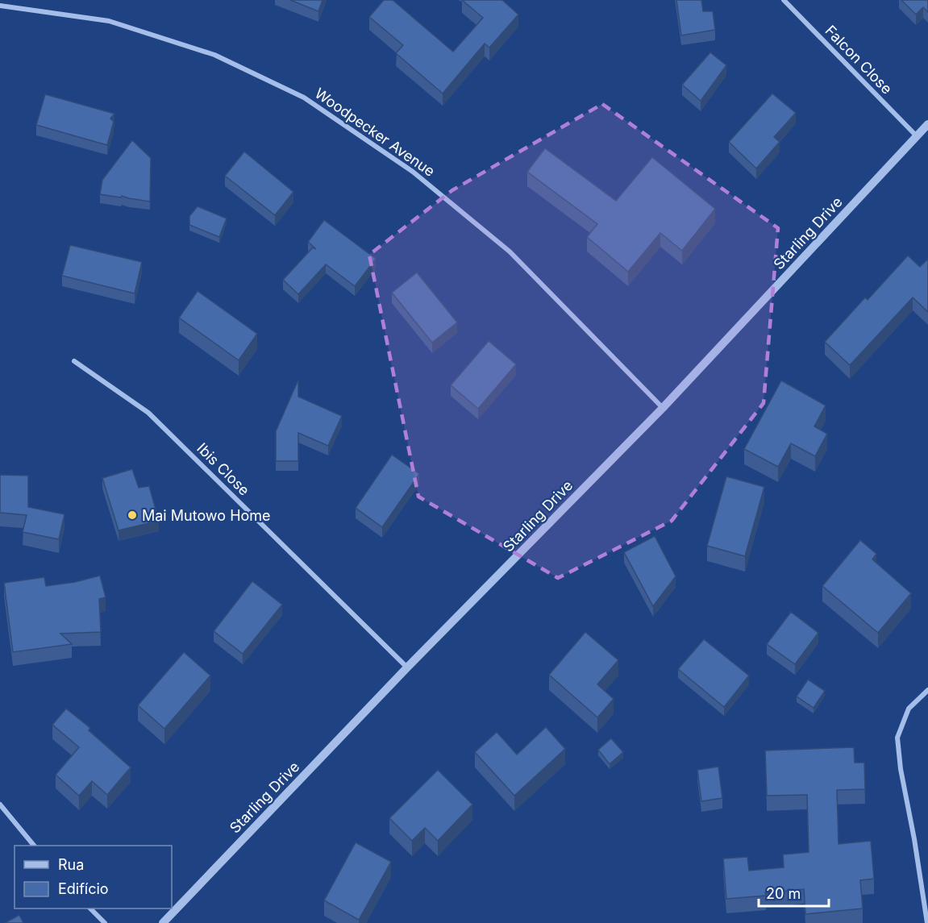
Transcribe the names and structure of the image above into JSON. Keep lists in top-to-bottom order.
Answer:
{
  "streets": {
    "street": [
      "Falcon Close",
      "Woodpecker Avenue",
      "Starling Drive",
      "Ibis Close"
    ]
  },
  "crossings": [
    ["Falcon Close", "Starling Drive"],
    ["Woodpecker Avenue", "Starling Drive"],
    ["Starling Drive", "Ibis Close"]
  ],
  "places": ["Mai Mutowo Home"],
  "legend": ["Rua", "Edifício"],
  "scale_bar": "20 m"
}
